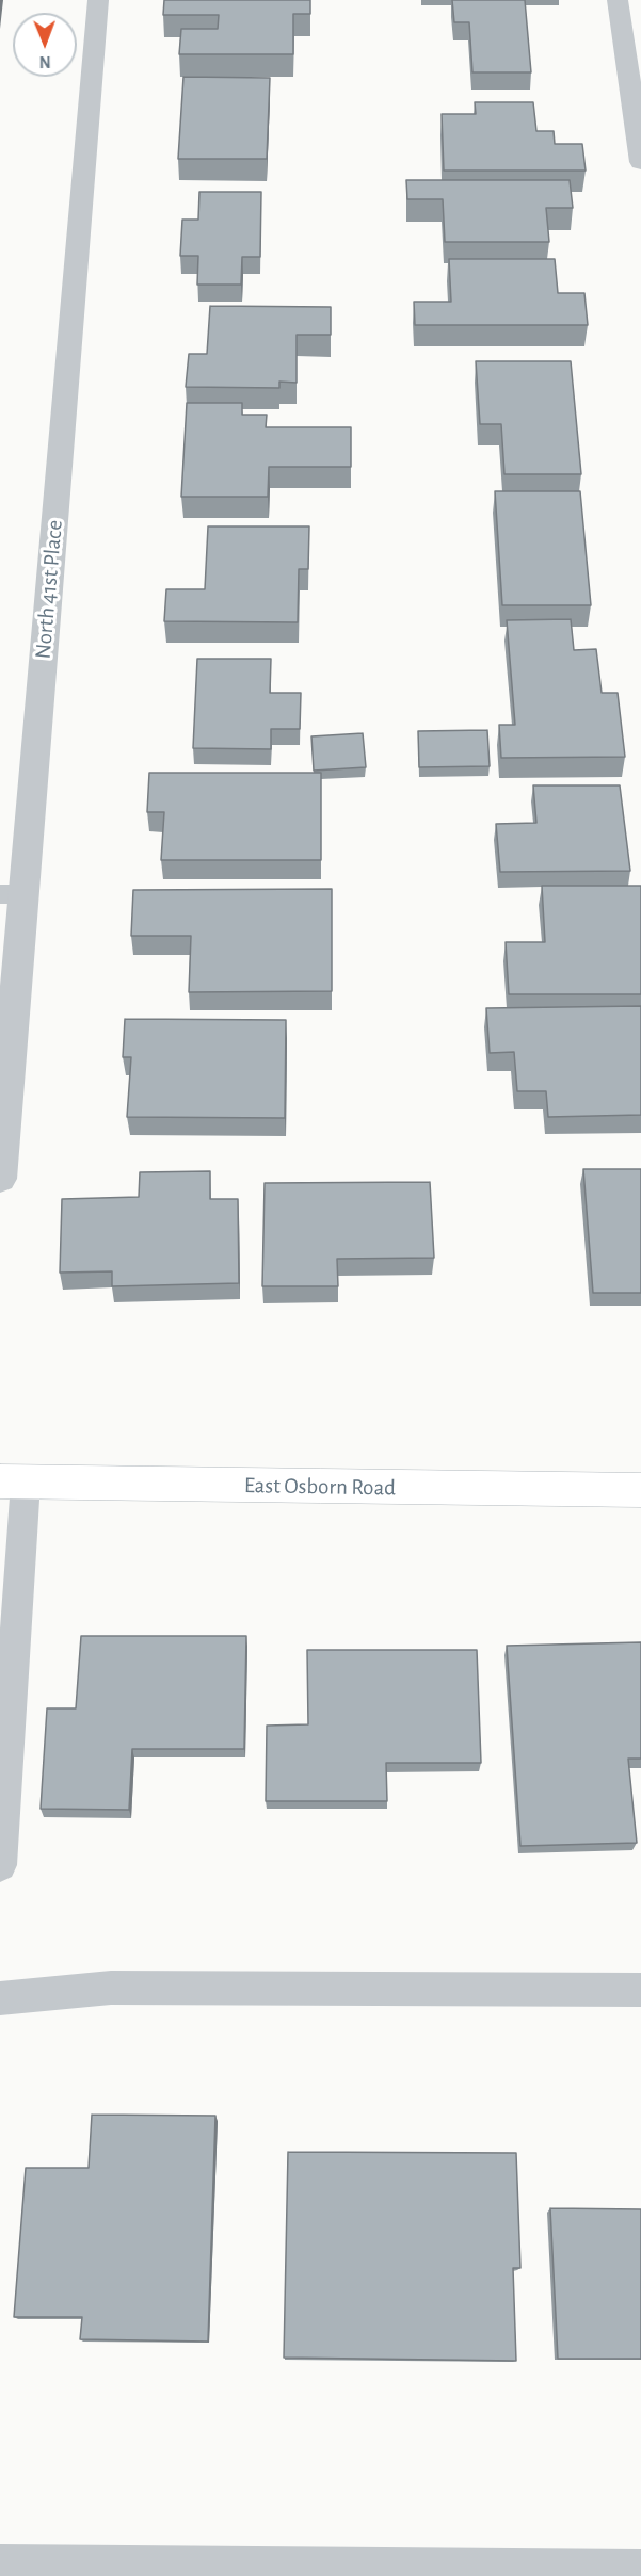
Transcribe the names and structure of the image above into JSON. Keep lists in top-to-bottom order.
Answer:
{
  "streets": {
    "street": ["North 41st Place", "East Osborn Road"]
  },
  "north": "bottom"
}
